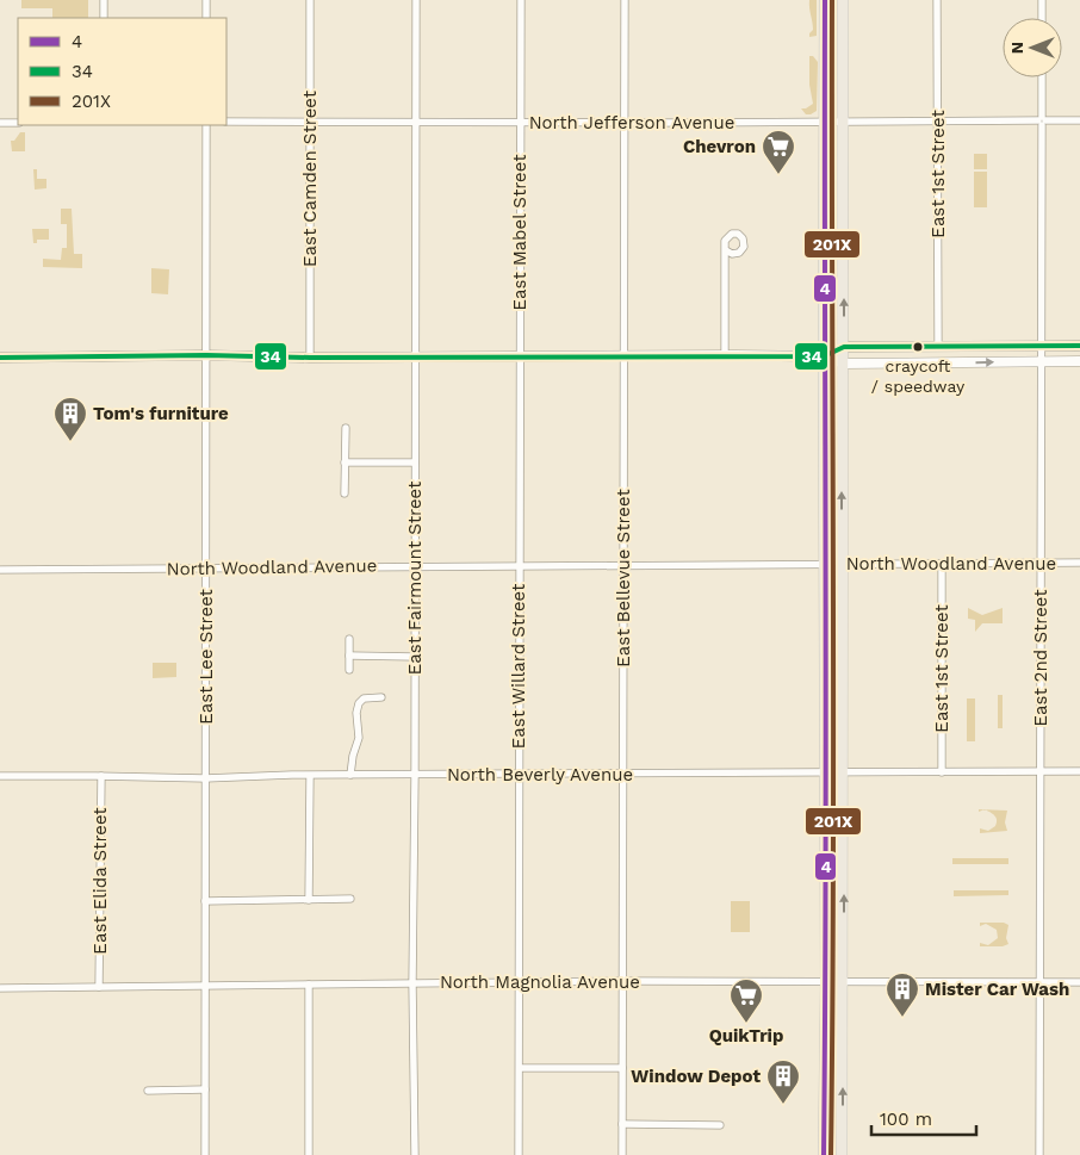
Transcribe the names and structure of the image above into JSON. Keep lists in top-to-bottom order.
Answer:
{
  "streets": {
    "street": [
      "North Jefferson Avenue",
      "East 1st Street",
      "East Camden Street",
      "East Mabel Street",
      "North Woodland Avenue",
      "East Fairmount Street",
      "East Bellevue Street",
      "East Lee Street",
      "East 2nd Street",
      "East Willard Street",
      "North Beverly Avenue",
      "East Elida Street",
      "North Magnolia Avenue"
    ]
  },
  "crossings": [
    ["North Jefferson Avenue", "East 1st Street"],
    ["North Jefferson Avenue", "East Camden Street"],
    ["North Jefferson Avenue", "East Mabel Street"],
    ["North Jefferson Avenue", "East Fairmount Street"],
    ["North Jefferson Avenue", "East Bellevue Street"],
    ["North Jefferson Avenue", "East 2nd Street"],
    ["East 1st Street", "North Woodland Avenue"],
    ["East 1st Street", "North Beverly Avenue"],
    ["East Mabel Street", "East Willard Street"],
    ["North Woodland Avenue", "East Fairmount Street"],
    ["North Woodland Avenue", "East Bellevue Street"],
    ["North Woodland Avenue", "East Lee Street"],
    ["North Woodland Avenue", "East 2nd Street"],
    ["North Woodland Avenue", "East Willard Street"],
    ["East Fairmount Street", "North Beverly Avenue"],
    ["East Fairmount Street", "North Magnolia Avenue"],
    ["East Bellevue Street", "North Beverly Avenue"],
    ["East Bellevue Street", "North Magnolia Avenue"],
    ["East Lee Street", "North Beverly Avenue"],
    ["East Lee Street", "North Magnolia Avenue"],
    ["East 2nd Street", "North Beverly Avenue"],
    ["East 2nd Street", "North Magnolia Avenue"],
    ["East Willard Street", "North Beverly Avenue"],
    ["East Willard Street", "North Magnolia Avenue"],
    ["North Beverly Avenue", "East Elida Street"],
    ["East Elida Street", "North Magnolia Avenue"]
  ],
  "places": {
    "supermarket": ["Chevron", "QuikTrip"],
    "other": ["craycoft / speedway"],
    "building": ["Tom's furniture", "Mister Car Wash", "Window Depot"]
  },
  "lines": ["transit line 4", "transit line 201X", "transit line 34"],
  "legend": ["4", "34", "201X"],
  "scale_bar": "100 m",
  "north": "left"
}
